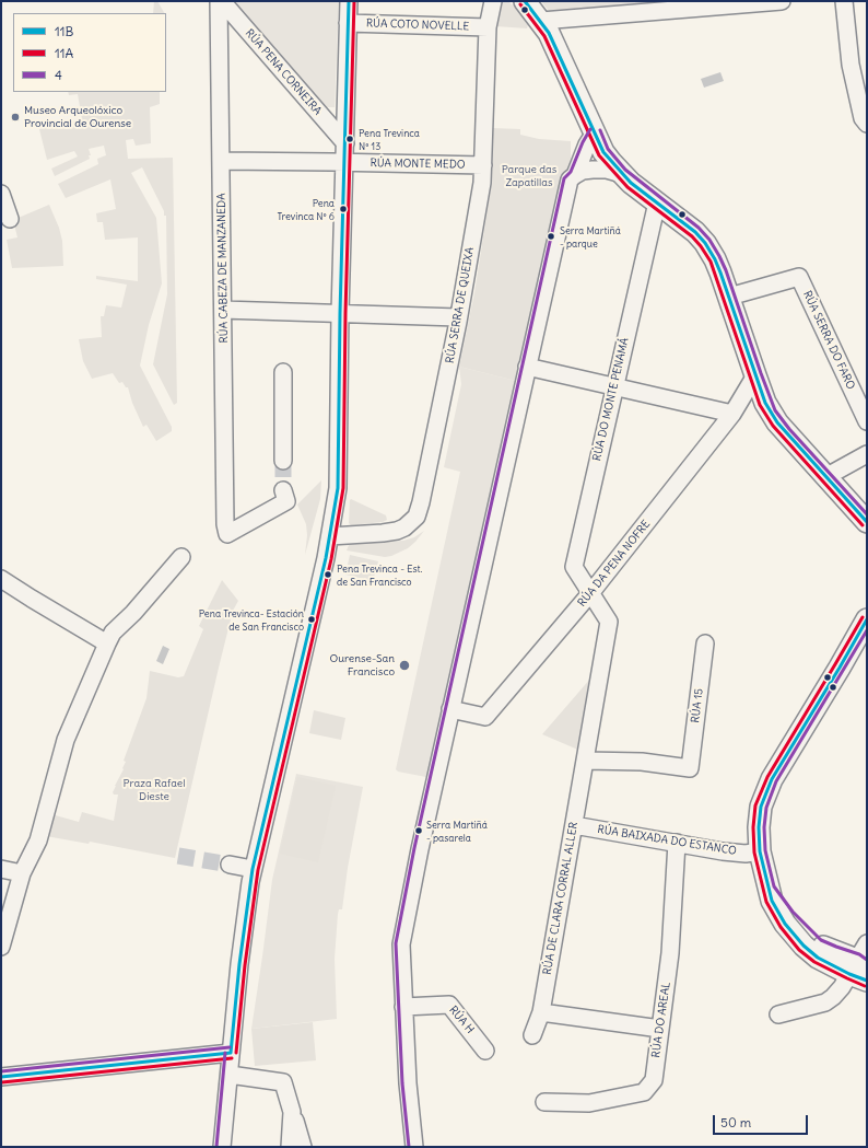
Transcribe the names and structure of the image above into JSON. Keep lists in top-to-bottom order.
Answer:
{
  "streets": {
    "street": [
      "RÚA COTO NOVELLE",
      "RÚA PENA CORNEIRA",
      "RÚA MONTE MEDO",
      "RÚA CABEZA DE MANZANEDA",
      "RÚA SERRA DE QUEIXA",
      "RÚA SERRA DO FARO",
      "RÚA DO MONTE PENAMÁ",
      "RÚA DA PENA NOFRE",
      "RÚA 15",
      "RÚA BAIXADA DO ESTANCO",
      "RÚA DE CLARA CORRAL ALLER",
      "RÚA H",
      "RÚA DO AREAL"
    ]
  },
  "crossings": [
    ["RÚA COTO NOVELLE", "RÚA SERRA DE QUEIXA"],
    ["RÚA PENA CORNEIRA", "RÚA CABEZA DE MANZANEDA"],
    ["RÚA MONTE MEDO", "RÚA CABEZA DE MANZANEDA"],
    ["RÚA MONTE MEDO", "RÚA SERRA DE QUEIXA"],
    ["RÚA DO MONTE PENAMÁ", "RÚA DA PENA NOFRE"],
    ["RÚA DO MONTE PENAMÁ", "RÚA 15"],
    ["RÚA DO MONTE PENAMÁ", "RÚA DE CLARA CORRAL ALLER"],
    ["RÚA 15", "RÚA DE CLARA CORRAL ALLER"],
    ["RÚA BAIXADA DO ESTANCO", "RÚA DE CLARA CORRAL ALLER"],
    ["RÚA BAIXADA DO ESTANCO", "RÚA DO AREAL"]
  ],
  "parks": ["Parque das Zapatillas", "Praza Rafael Dieste"],
  "places": [
    "Museo Arqueolóxico Provincial de Ourense",
    "Pena Trevinca Nº 13",
    "Pena Trevinca Nº 6",
    "Serra Martiñá - parque",
    "Pena Trevinca - Est. de San Francisco",
    "Pena Trevinca- Estación de San Francisco",
    "Ourense-San Francisco",
    "Serra Martiñá - pasarela"
  ],
  "lines": ["transit line 11B", "transit line 11A", "transit line 4"],
  "legend": ["11B", "11A", "4"],
  "scale_bar": "50 m"
}
